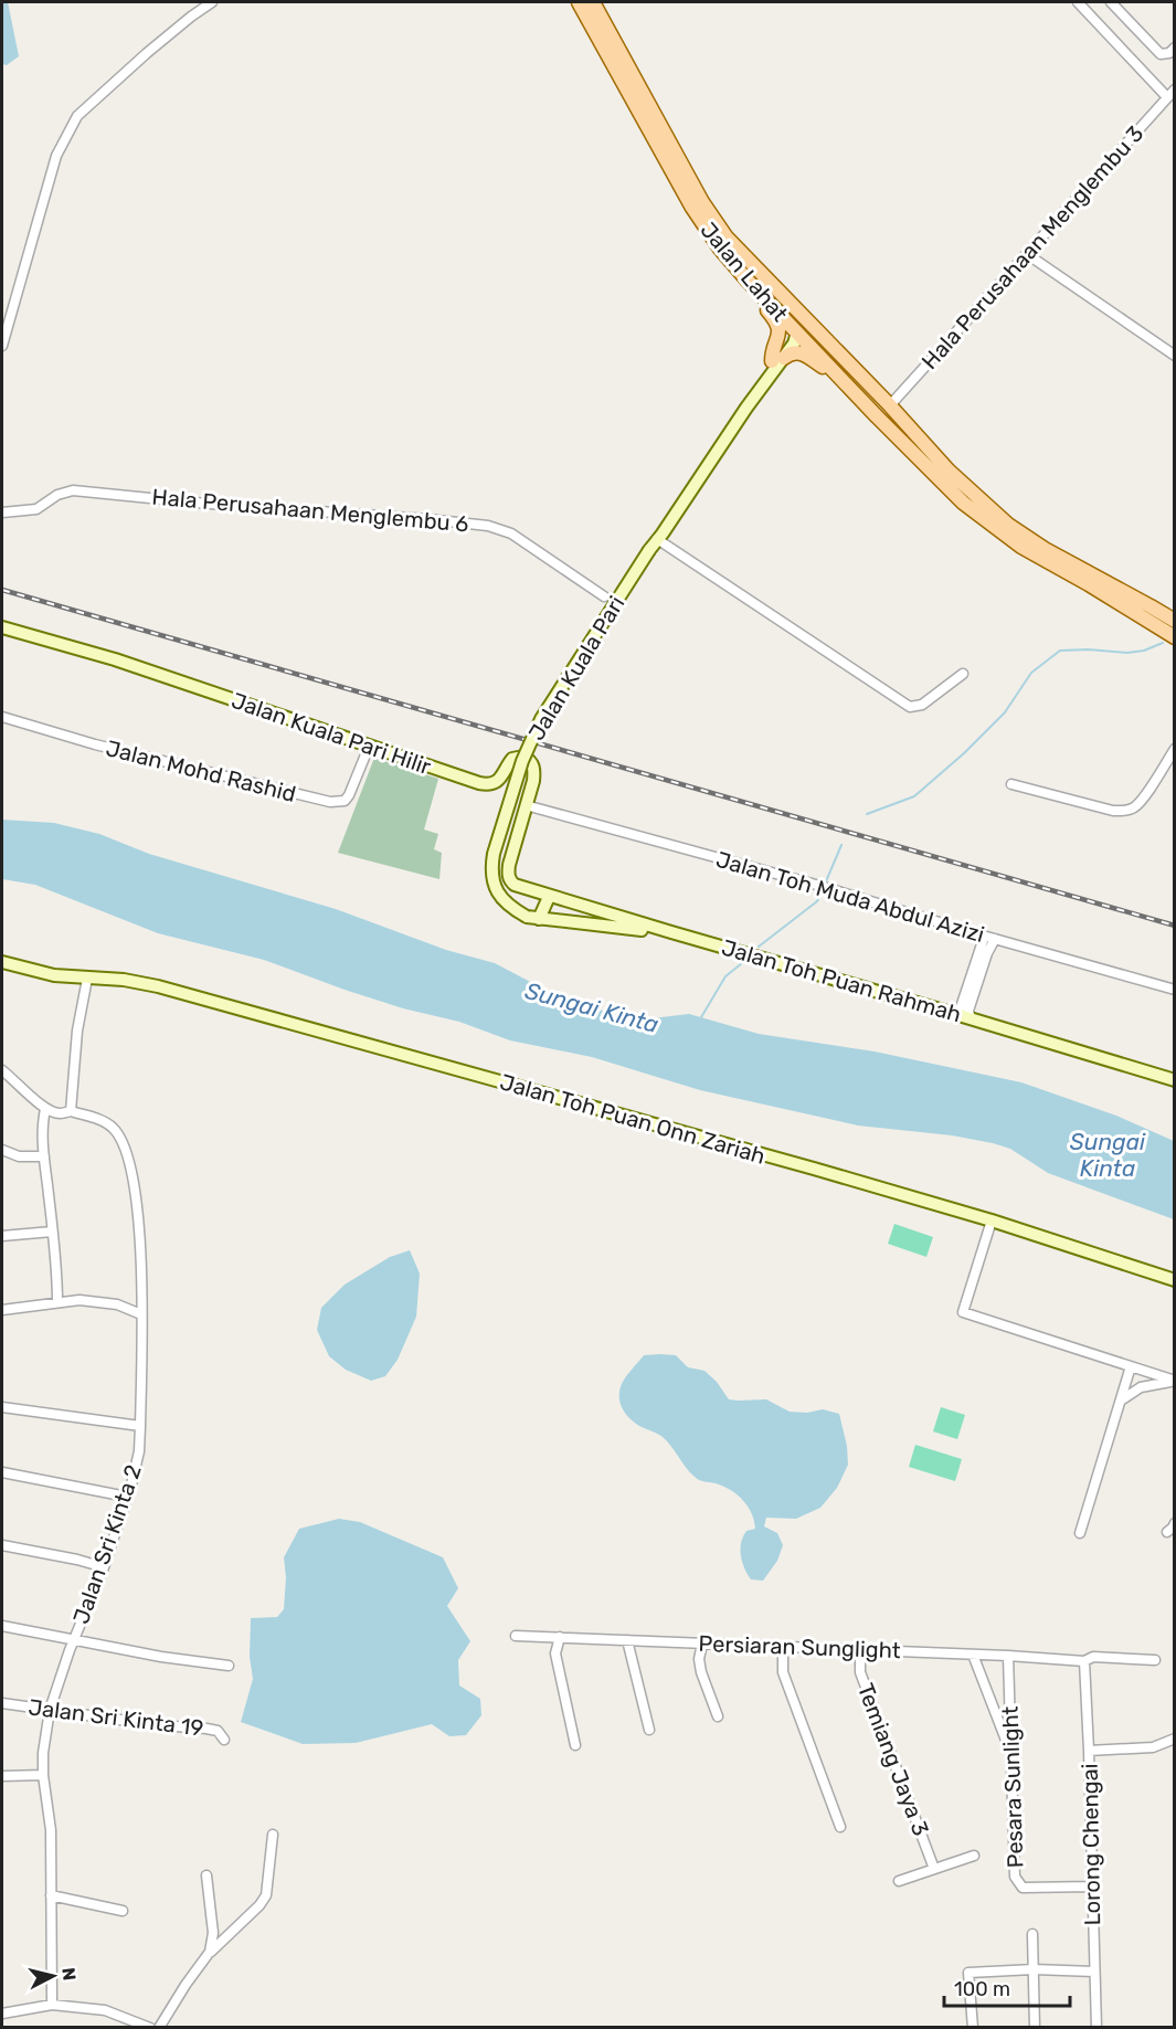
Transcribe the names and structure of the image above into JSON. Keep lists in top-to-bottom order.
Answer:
{
  "streets": {
    "main road": ["Jalan Lahat"],
    "street": [
      "Hala Perusahaan Menglembu 3",
      "Hala Perusahaan Menglembu 6",
      "Jalan Kuala Pari",
      "Jalan Kuala Pari Hilir",
      "Jalan Mohd Rashid",
      "Jalan Toh Muda Abdul Azizi",
      "Jalan Toh Puan Rahmah",
      "Jalan Toh Puan Onn Zariah",
      "Jalan Sri Kinta 2",
      "Persiaran Sunglight",
      "Jalan Sri Kinta 19",
      "Temiang Jaya 3",
      "Pesara Sunlight",
      "Lorong Chengai"
    ]
  },
  "crossings": [
    ["Jalan Lahat", "Jalan Kuala Pari"],
    ["Jalan Kuala Pari Hilir", "Jalan Mohd Rashid"],
    ["Jalan Kuala Pari Hilir", "Jalan Toh Muda Abdul Azizi"],
    ["Jalan Kuala Pari Hilir", "Jalan Toh Puan Rahmah"],
    ["Jalan Sri Kinta 2", "Jalan Sri Kinta 19"],
    ["Persiaran Sunglight", "Temiang Jaya 3"],
    ["Persiaran Sunglight", "Pesara Sunlight"],
    ["Persiaran Sunglight", "Lorong Chengai"],
    ["Pesara Sunlight", "Lorong Chengai"]
  ],
  "water": ["Sungai Kinta"],
  "scale_bar": "100 m",
  "north": "right"
}
